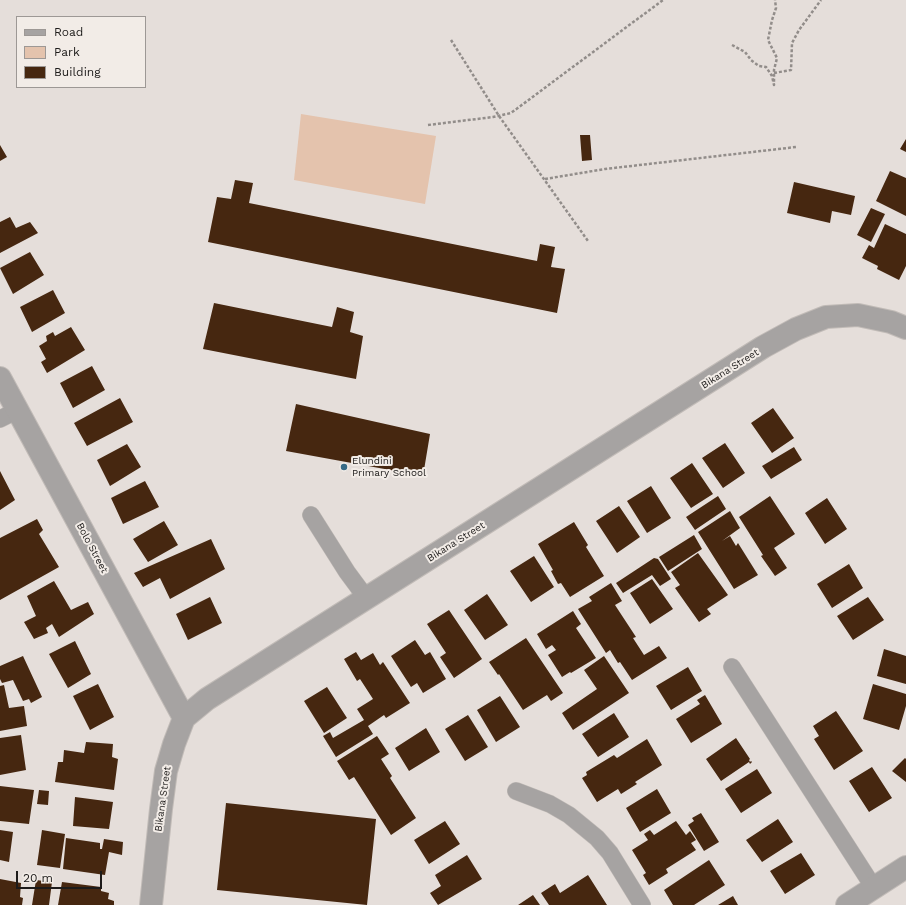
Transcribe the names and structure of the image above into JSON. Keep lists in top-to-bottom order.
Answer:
{
  "streets": {
    "street": ["Bikana Street", "Bolo Street"]
  },
  "crossings": [
    ["Bikana Street", "Bolo Street"]
  ],
  "places": ["Elundini Primary School"],
  "legend": ["Road", "Park", "Building"],
  "scale_bar": "20 m"
}
